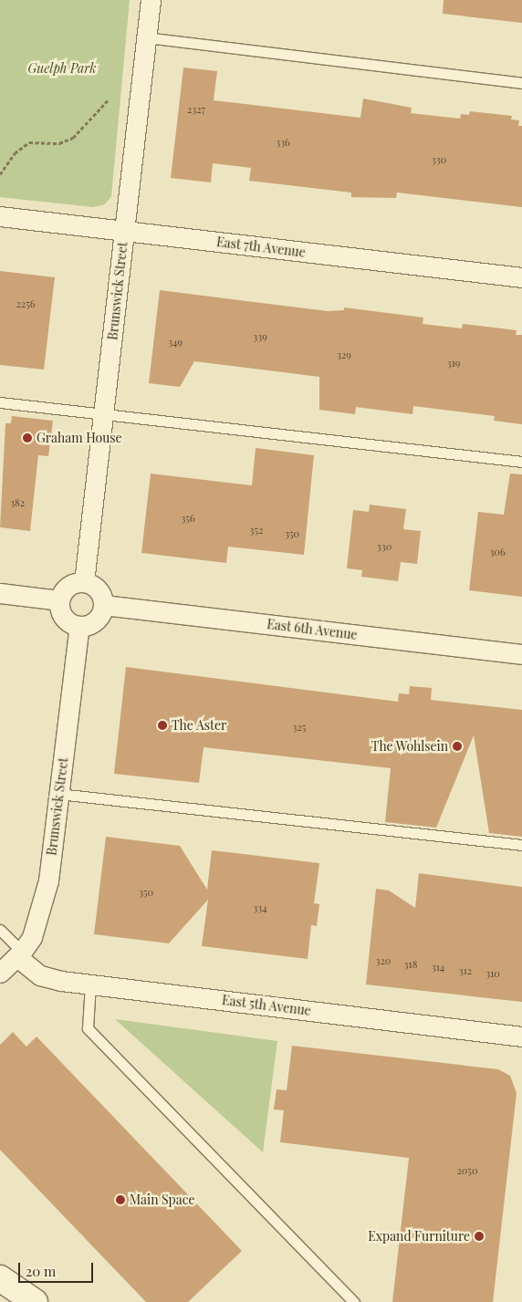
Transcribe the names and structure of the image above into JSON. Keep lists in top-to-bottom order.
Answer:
{
  "streets": {
    "street": [
      "East 7th Avenue",
      "Brunswick Street",
      "East 6th Avenue",
      "East 5th Avenue"
    ]
  },
  "crossings": [
    ["East 7th Avenue", "Brunswick Street"],
    ["Brunswick Street", "East 6th Avenue"],
    ["Brunswick Street", "East 5th Avenue"]
  ],
  "parks": ["Guelph Park"],
  "places": [
    "Graham House",
    "The Aster",
    "The Wohlsein",
    "Main Space",
    "Expand Furniture"
  ],
  "house_numbers": [
    "2327",
    "336",
    "330",
    "2256",
    "339",
    "349",
    "329",
    "319",
    "382",
    "356",
    "352",
    "350",
    "330",
    "306",
    "325",
    "350",
    "334",
    "320",
    "318",
    "314",
    "312",
    "310",
    "2050"
  ],
  "scale_bar": "20 m"
}
